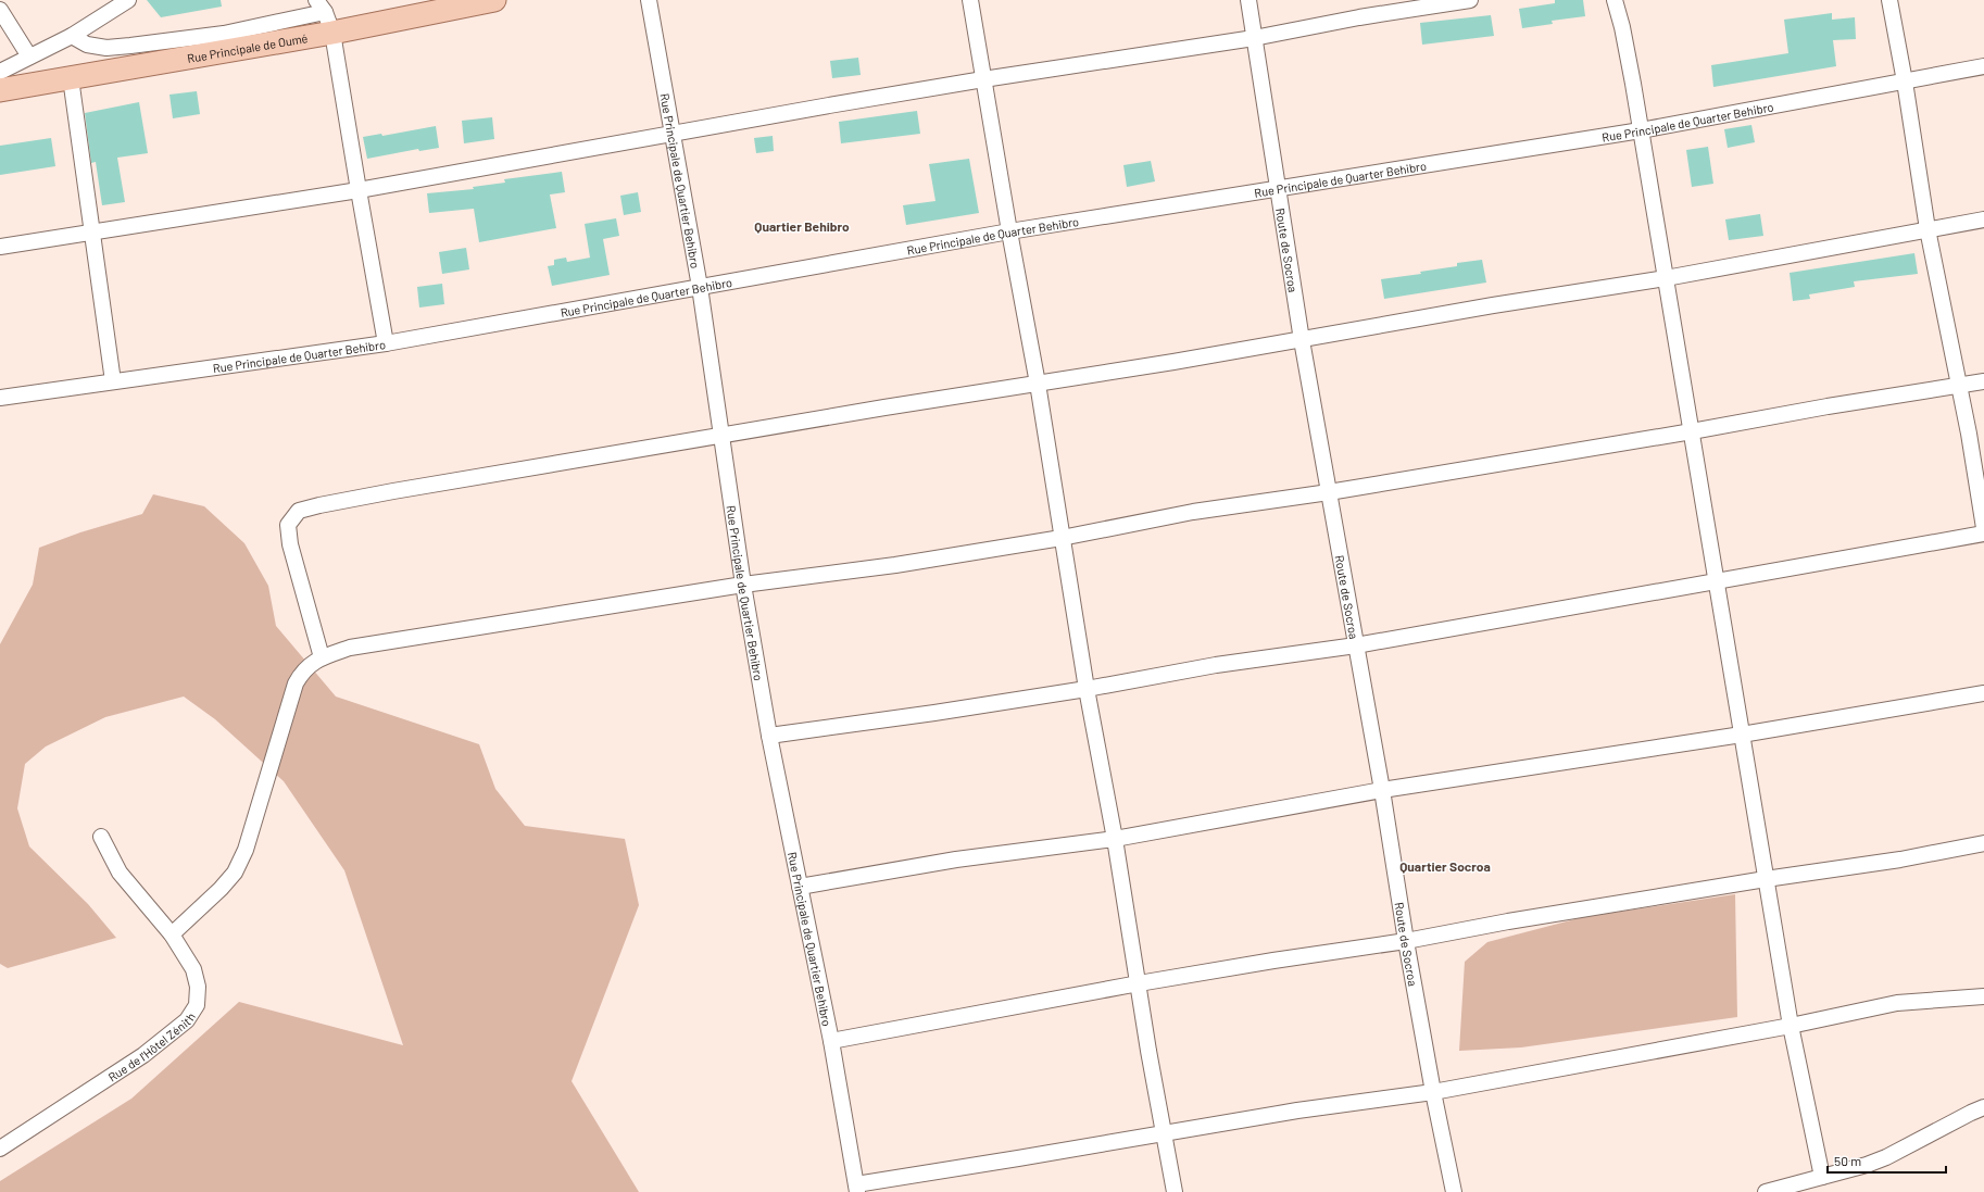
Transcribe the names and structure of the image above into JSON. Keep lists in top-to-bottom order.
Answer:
{
  "streets": {
    "main road": ["Rue Principale de Oumé"],
    "street": [
      "Rue Principale de Quarter Behibro",
      "Rue Principale de Quartier Behibro",
      "Route de Socroa",
      "Rue de l'Hôtel Zénith"
    ]
  },
  "crossings": [
    ["Rue Principale de Quarter Behibro", "Rue Principale de Quartier Behibro"],
    ["Rue Principale de Quarter Behibro", "Route de Socroa"]
  ],
  "districts": ["Quartier Behibro", "Quartier Socroa"],
  "scale_bar": "50 m"
}
